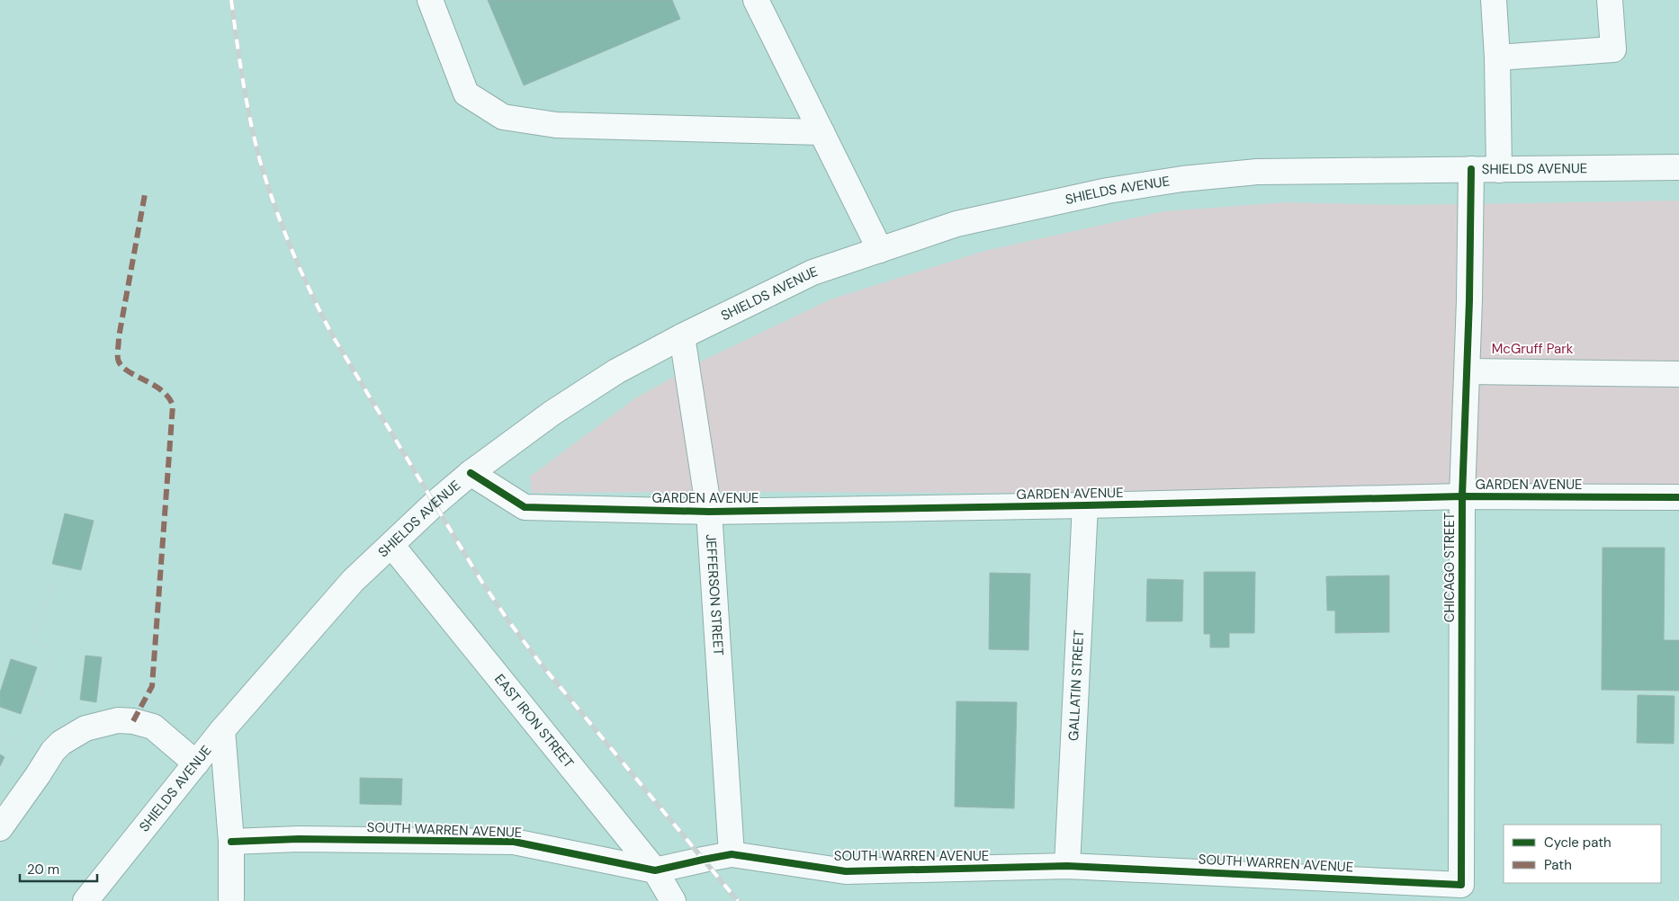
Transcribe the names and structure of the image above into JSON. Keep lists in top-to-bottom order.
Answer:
{
  "streets": {
    "street": [
      "SHIELDS AVENUE",
      "GARDEN AVENUE",
      "CHICAGO STREET",
      "JEFFERSON STREET",
      "GALLATIN STREET",
      "EAST IRON STREET",
      "SOUTH WARREN AVENUE"
    ]
  },
  "crossings": [
    ["SHIELDS AVENUE", "GARDEN AVENUE"],
    ["SHIELDS AVENUE", "CHICAGO STREET"],
    ["SHIELDS AVENUE", "JEFFERSON STREET"],
    ["SHIELDS AVENUE", "EAST IRON STREET"],
    ["GARDEN AVENUE", "CHICAGO STREET"],
    ["GARDEN AVENUE", "JEFFERSON STREET"],
    ["GARDEN AVENUE", "GALLATIN STREET"],
    ["CHICAGO STREET", "SOUTH WARREN AVENUE"],
    ["JEFFERSON STREET", "SOUTH WARREN AVENUE"],
    ["GALLATIN STREET", "SOUTH WARREN AVENUE"],
    ["EAST IRON STREET", "SOUTH WARREN AVENUE"]
  ],
  "parks": ["McGruff Park"],
  "legend": ["Cycle path", "Path"],
  "scale_bar": "20 m"
}
